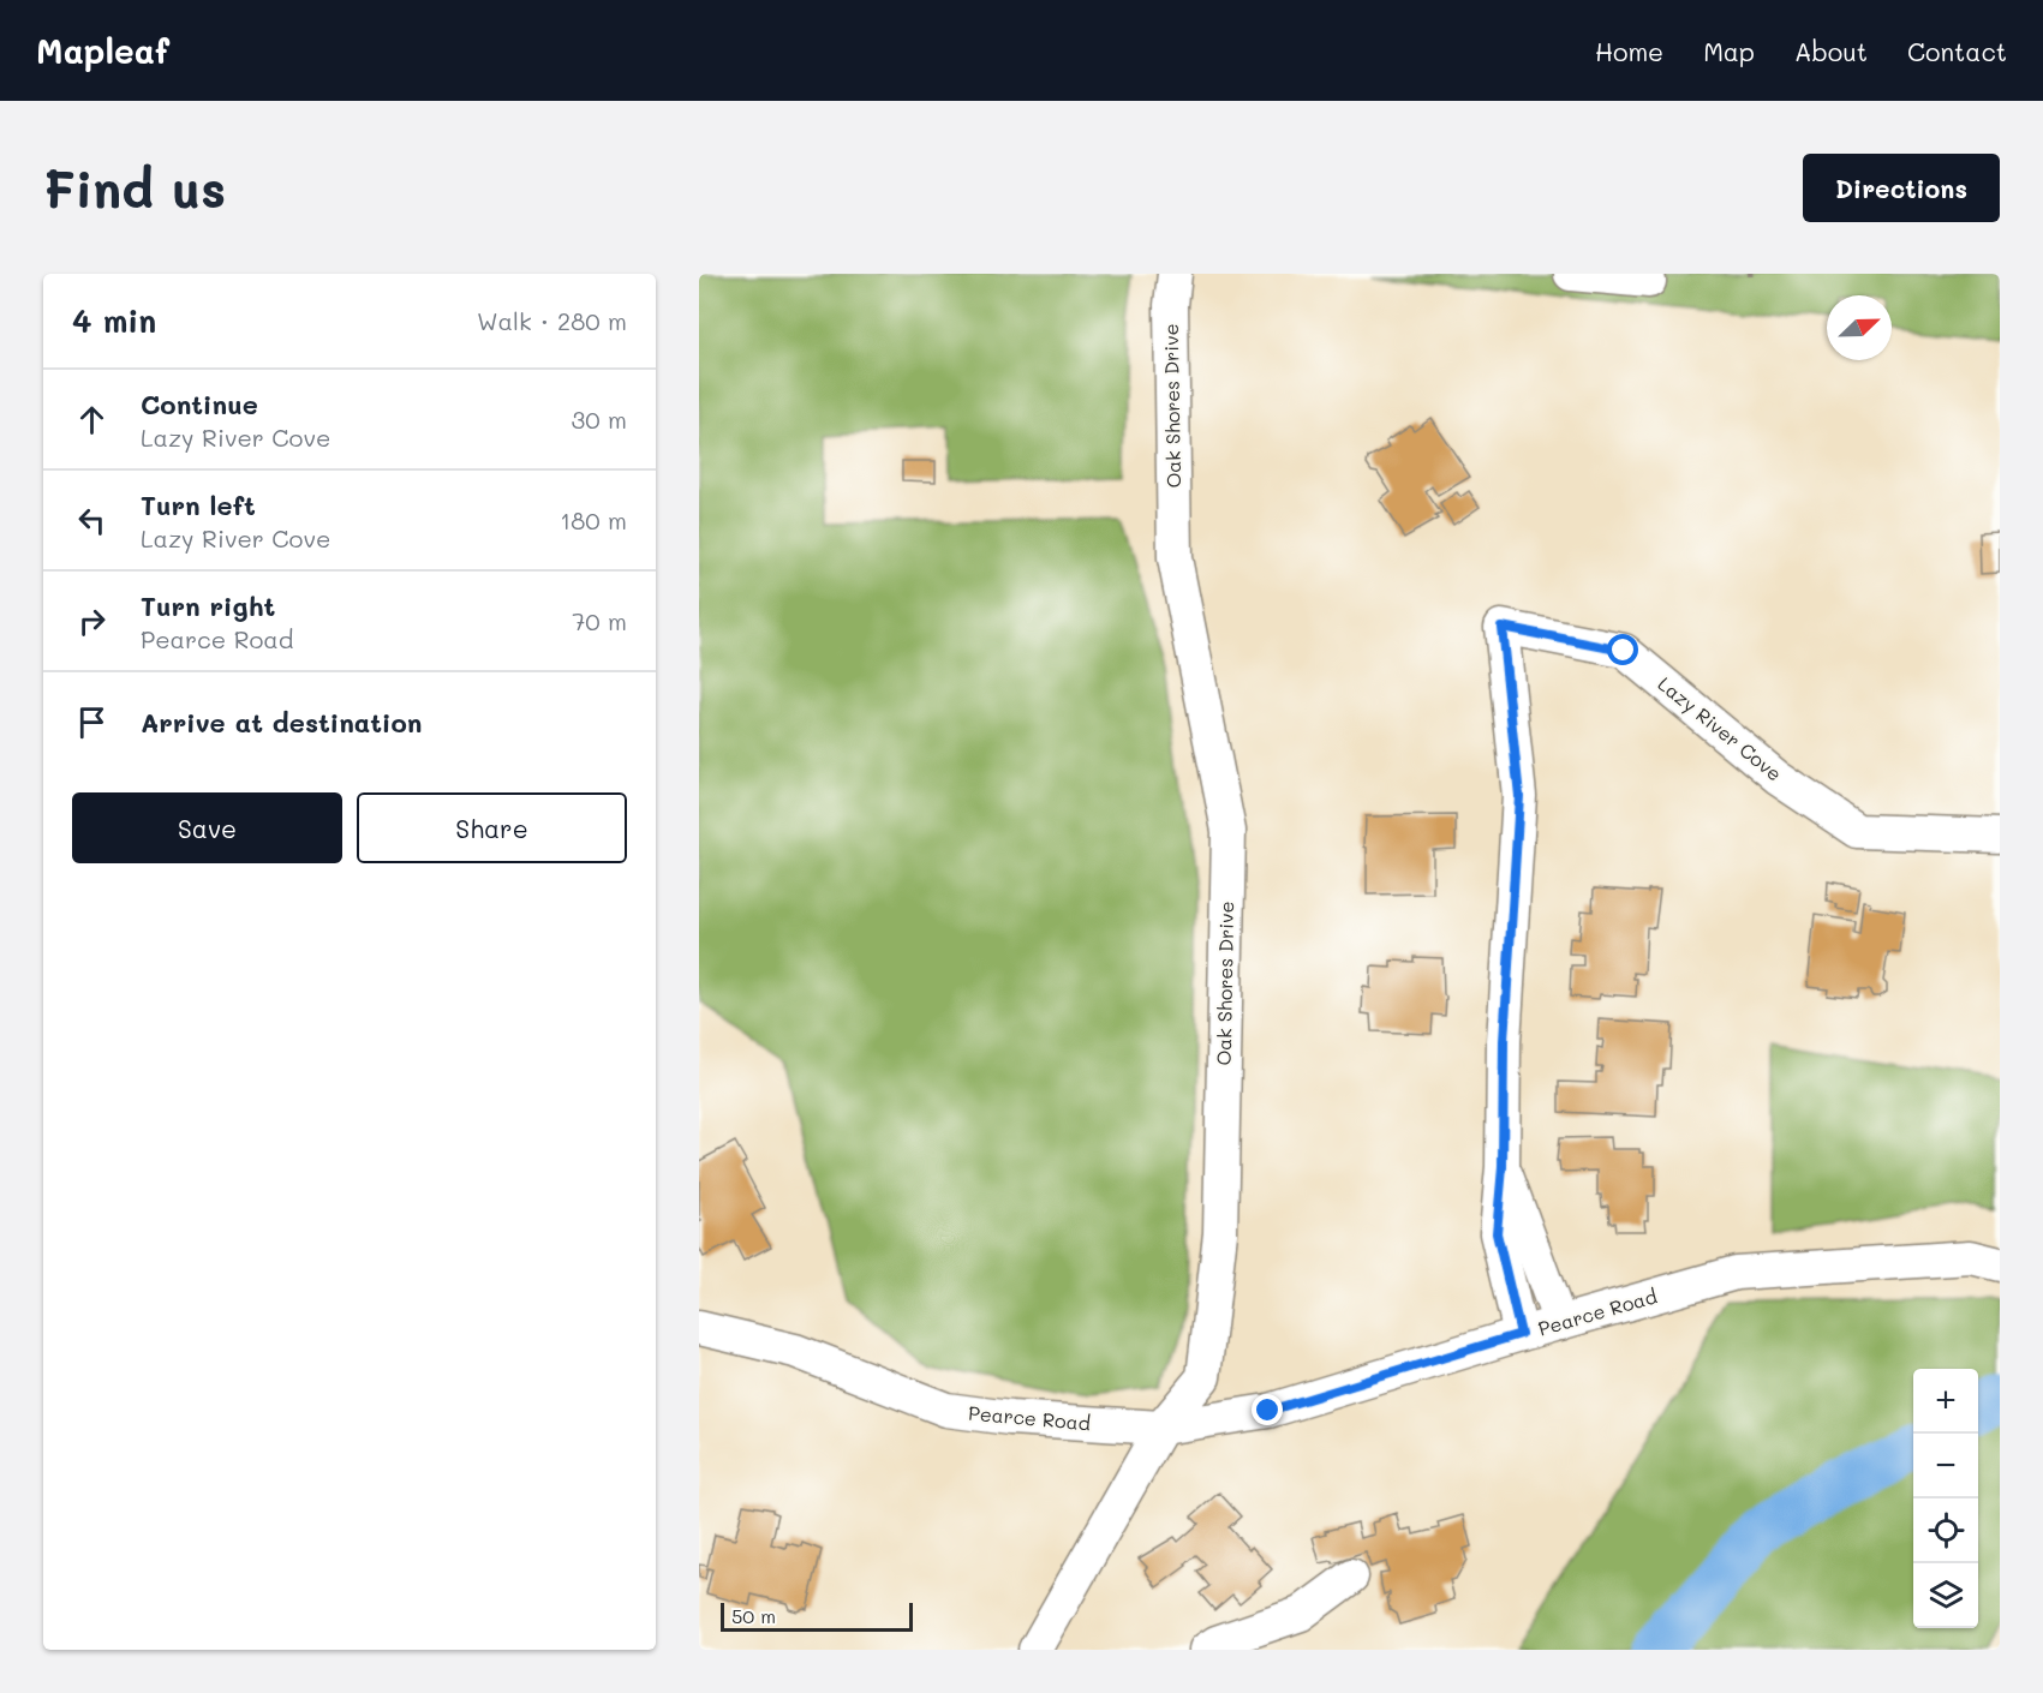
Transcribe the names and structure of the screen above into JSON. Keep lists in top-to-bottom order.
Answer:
{
  "streets": {
    "street": ["Oak Shores Drive", "Lazy River Cove", "Pearce Road"]
  },
  "crossings": [
    ["Oak Shores Drive", "Pearce Road"],
    ["Lazy River Cove", "Pearce Road"]
  ],
  "scale_bar": "50 m",
  "north": "top right",
  "page": {
    "header": "Mapleaf",
    "nav": [
      "Home",
      "Map",
      "About",
      "Contact"
    ],
    "buttons": [
      "Directions",
      ["Save", "Share"]
    ],
    "title": "Find us",
    "heading": ["4 min", "Walk · 280 m"],
    "list": [
      ["Continue", "Lazy River Cove", "30 m"],
      ["Turn left", "Lazy River Cove", "180 m"],
      ["Turn right", "Pearce Road", "70 m"],
      "Arrive at destination"
    ],
    "map_buttons": ["+", "−"],
    "scale": "50 m"
  }
}
